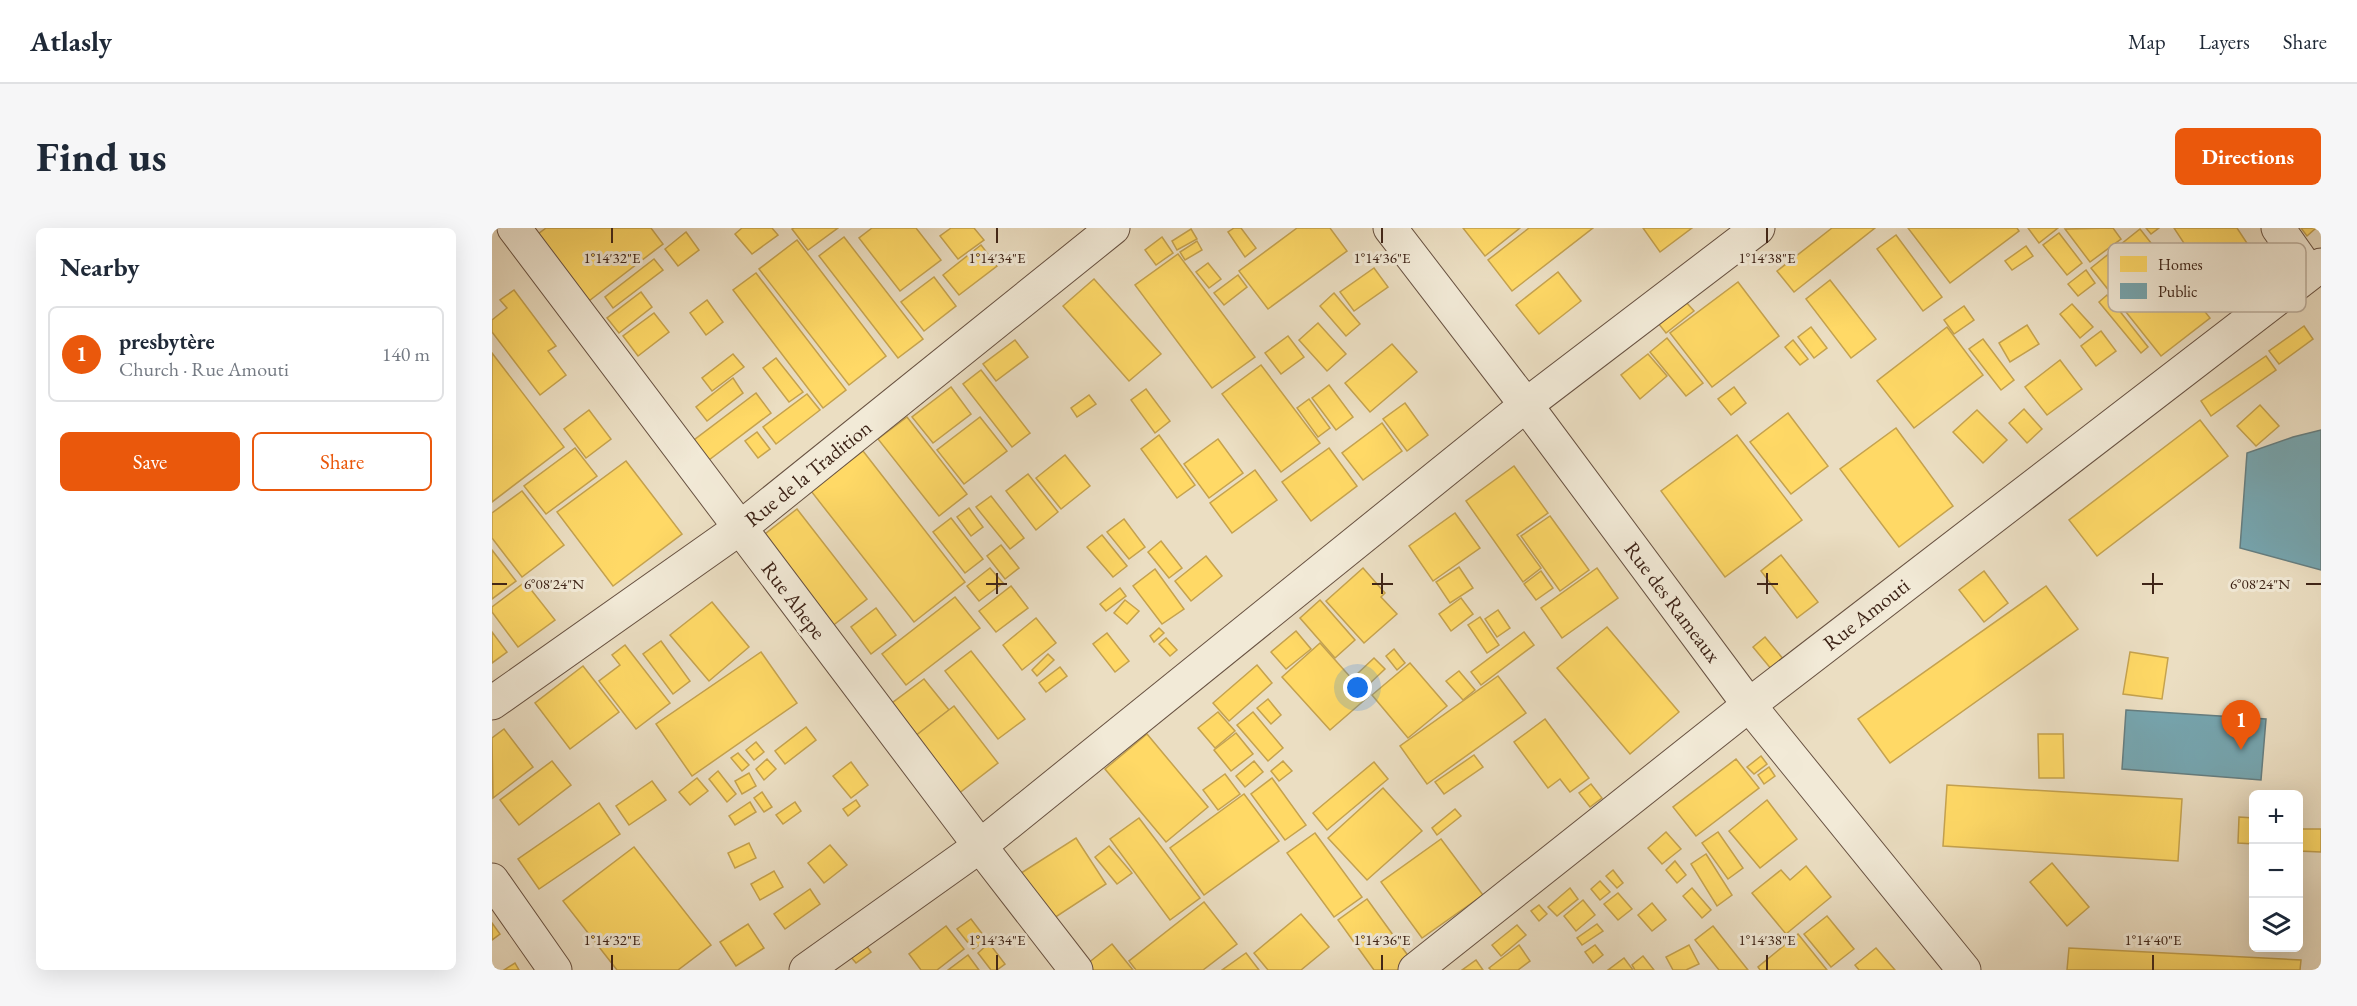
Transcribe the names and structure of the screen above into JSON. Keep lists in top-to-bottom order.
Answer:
{
  "streets": {
    "street": [
      "Rue de la Tradition",
      "Rue Ahepe",
      "Rue des Rameaux",
      "Rue Amouti"
    ]
  },
  "crossings": [
    ["Rue de la Tradition", "Rue Ahepe"],
    ["Rue des Rameaux", "Rue Amouti"]
  ],
  "legend": ["Homes", "Public"],
  "page": {
    "header": "Atlasly",
    "nav": ["Map", "Layers", "Share"],
    "buttons": [
      "Directions",
      ["Save", "Share"]
    ],
    "title": "Find us",
    "heading": "Nearby",
    "list": [
      {
        "mark": "1",
        "name": "presbytère",
        "note": "Church · Rue Amouti",
        "value": "140 m"
      }
    ],
    "pins": "1",
    "map_buttons": ["+", "−"]
  },
  "coordinates": [
    "1°14'32\"E",
    "1°14'34\"E",
    "1°14'36\"E",
    "1°14'38\"E",
    "6°08'24\"N",
    "1°14'40\"E"
  ]
}
